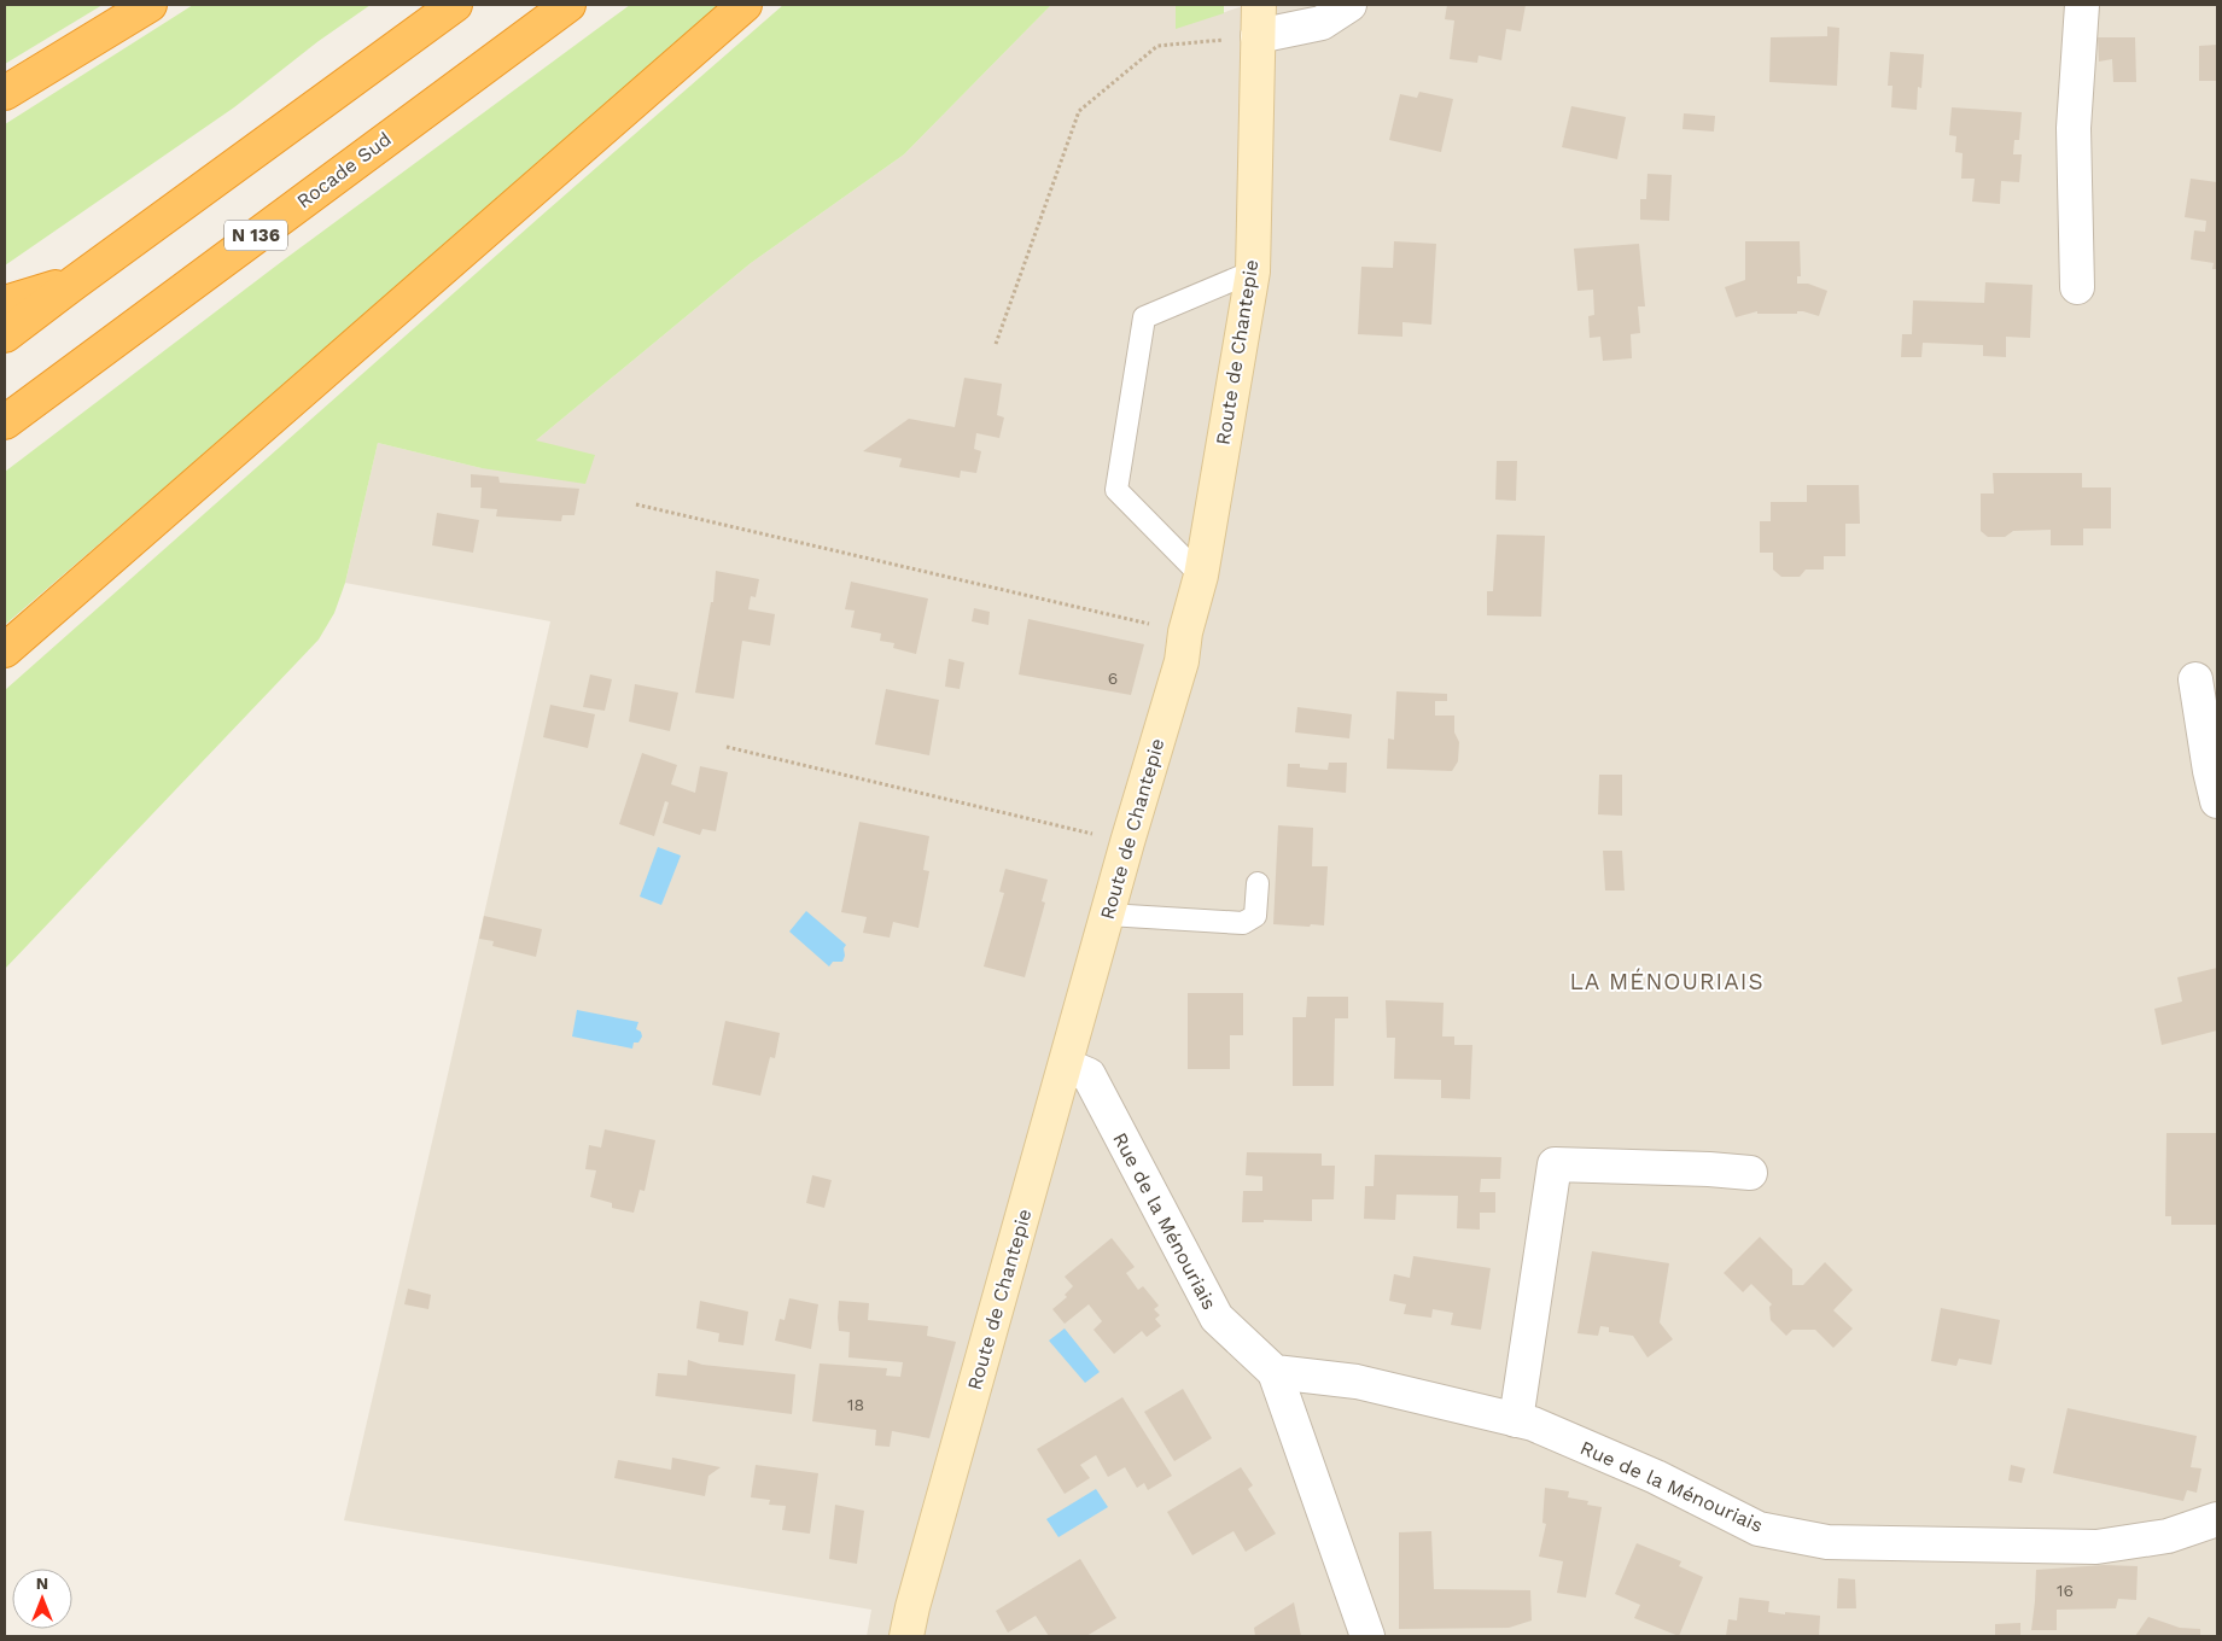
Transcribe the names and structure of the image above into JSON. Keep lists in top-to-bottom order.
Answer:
{
  "streets": {
    "highway": ["Rocade Sud", "N 136"],
    "street": ["Route de Chantepie", "Rue de la Ménouriais"]
  },
  "crossings": [
    ["Route de Chantepie", "Rue de la Ménouriais"]
  ],
  "districts": ["LA MÉNOURIAIS"],
  "house_numbers": ["6", "18", "16"],
  "north": "top"
}
